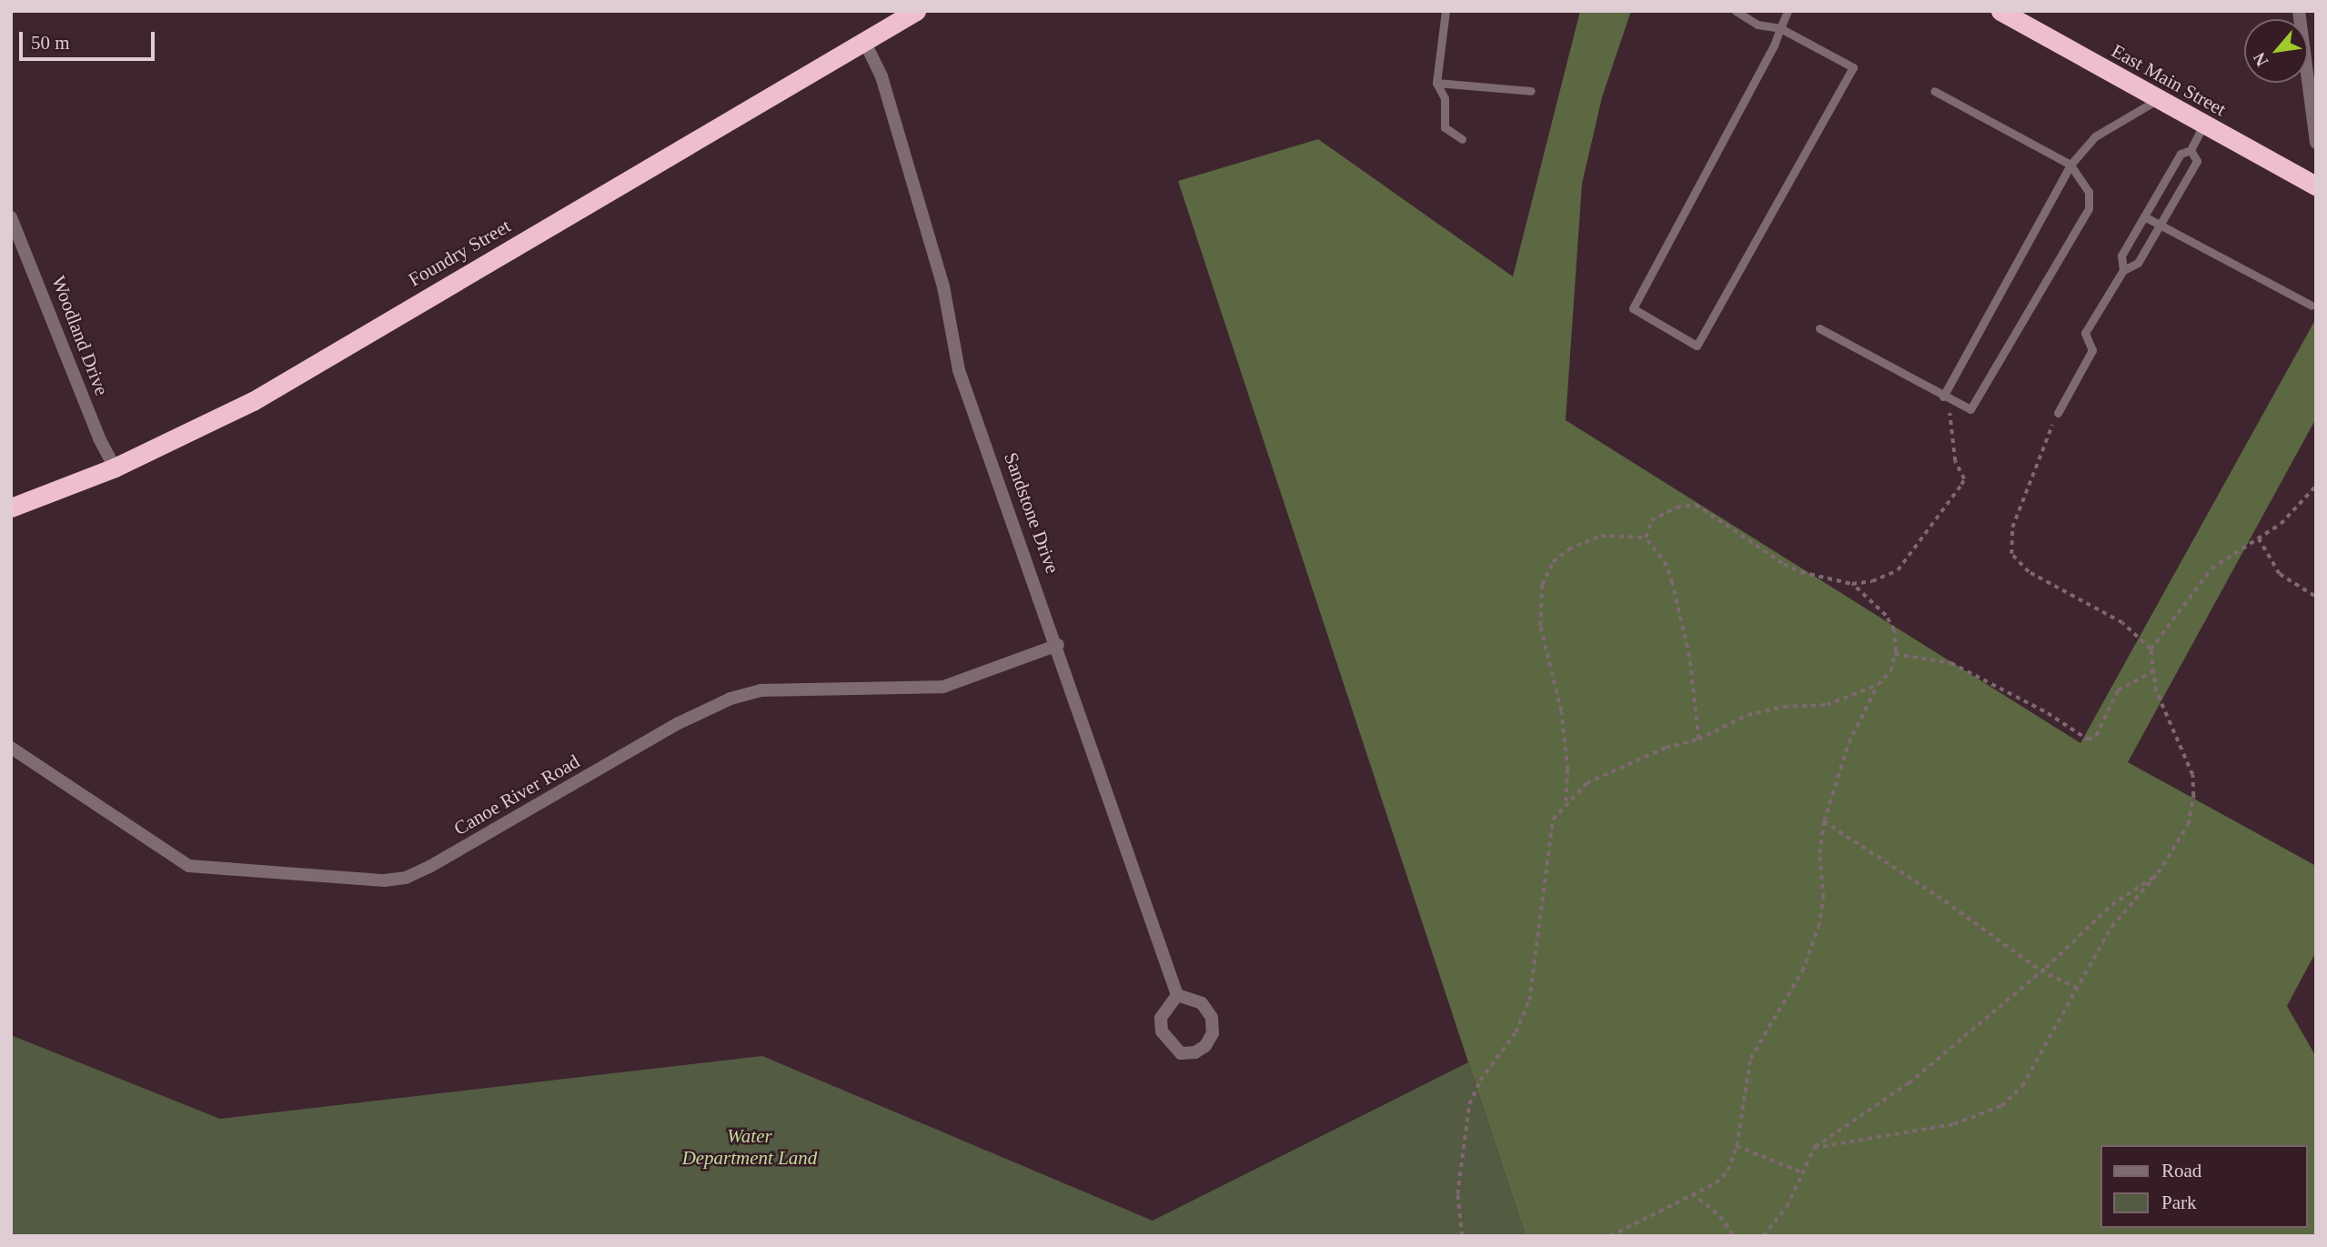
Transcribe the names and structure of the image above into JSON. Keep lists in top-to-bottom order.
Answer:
{
  "streets": {
    "highway": ["East Main Street", "Foundry Street"],
    "street": ["Woodland Drive", "Sandstone Drive", "Canoe River Road"]
  },
  "crossings": [
    ["Foundry Street", "Woodland Drive"],
    ["Foundry Street", "Sandstone Drive"],
    ["Sandstone Drive", "Canoe River Road"]
  ],
  "parks": ["Water Department Land"],
  "legend": ["Road", "Park"],
  "scale_bar": "50 m",
  "north": "bottom left"
}
